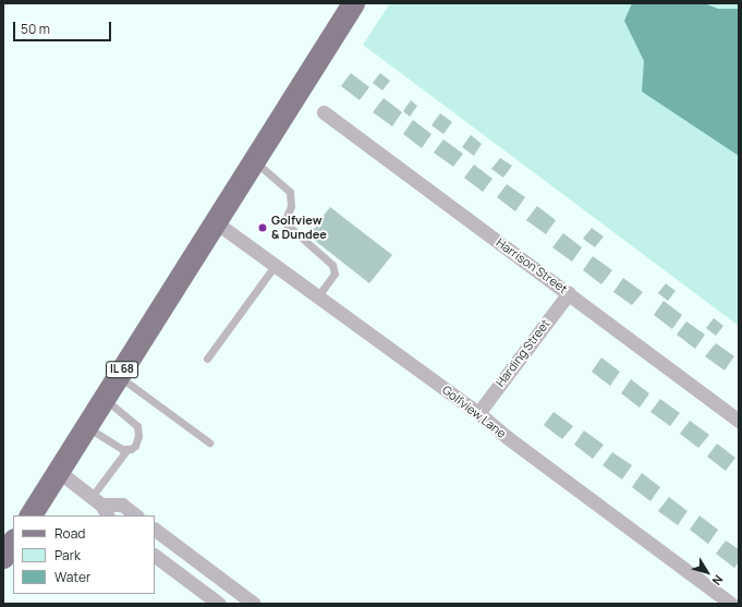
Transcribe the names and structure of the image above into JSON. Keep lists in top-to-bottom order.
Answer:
{
  "streets": {
    "main road": ["IL 68"],
    "street": ["Harrison Street", "Harding Street", "Golfview Lane"]
  },
  "crossings": [
    ["Harrison Street", "Harding Street"],
    ["Harding Street", "Golfview Lane"],
    ["IL 68", "Golfview Lane"]
  ],
  "places": ["Golfview & Dundee"],
  "legend": ["Road", "Park", "Water"],
  "scale_bar": "50 m",
  "north": "bottom right"
}
